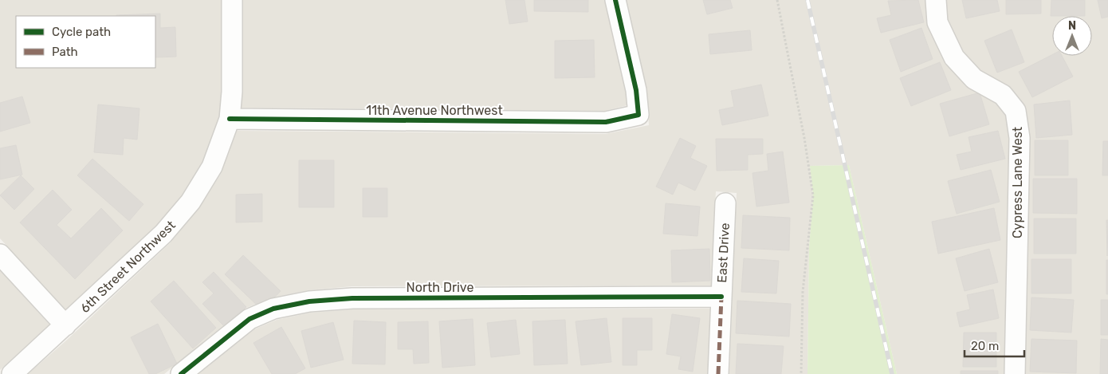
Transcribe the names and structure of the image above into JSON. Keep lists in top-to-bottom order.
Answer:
{
  "streets": {
    "street": [
      "11th Avenue Northwest",
      "Cypress Lane West",
      "East Drive",
      "6th Street Northwest",
      "North Drive"
    ]
  },
  "crossings": [
    ["11th Avenue Northwest", "6th Street Northwest"],
    ["East Drive", "North Drive"]
  ],
  "legend": ["Cycle path", "Path"],
  "scale_bar": "20 m",
  "north": "top"
}
